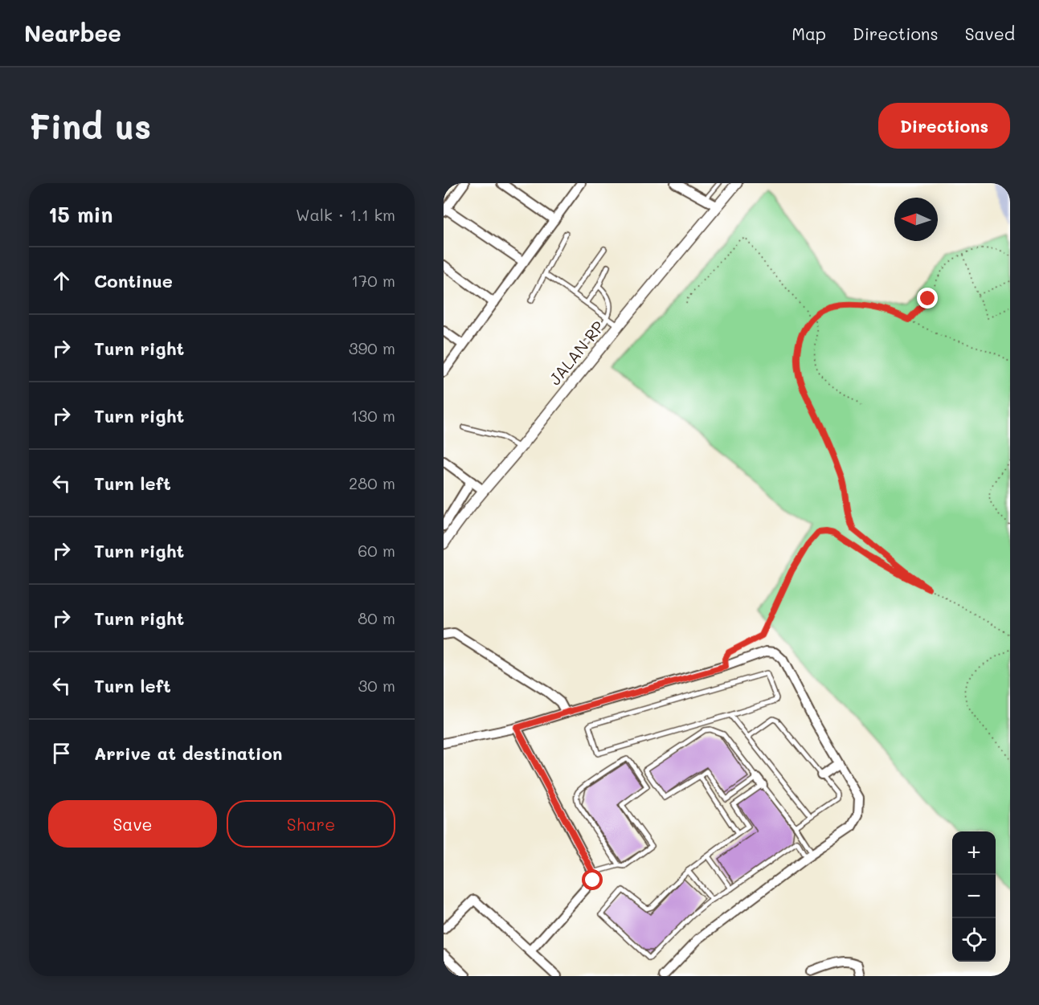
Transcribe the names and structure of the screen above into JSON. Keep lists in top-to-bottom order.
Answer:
{
  "streets": {
    "street": ["JALAN RP"]
  },
  "north": "left",
  "page": {
    "header": "Nearbee",
    "nav": ["Map", "Directions", "Saved"],
    "buttons": [
      "Directions",
      ["Save", "Share"]
    ],
    "title": "Find us",
    "heading": ["15 min", "Walk · 1.1 km"],
    "list": [
      ["Continue", "170 m"],
      ["Turn right", "390 m"],
      ["Turn right", "130 m"],
      ["Turn left", "280 m"],
      ["Turn right", "60 m"],
      ["Turn right", "80 m"],
      ["Turn left", "30 m"],
      "Arrive at destination"
    ],
    "map_buttons": ["+", "−"]
  }
}
